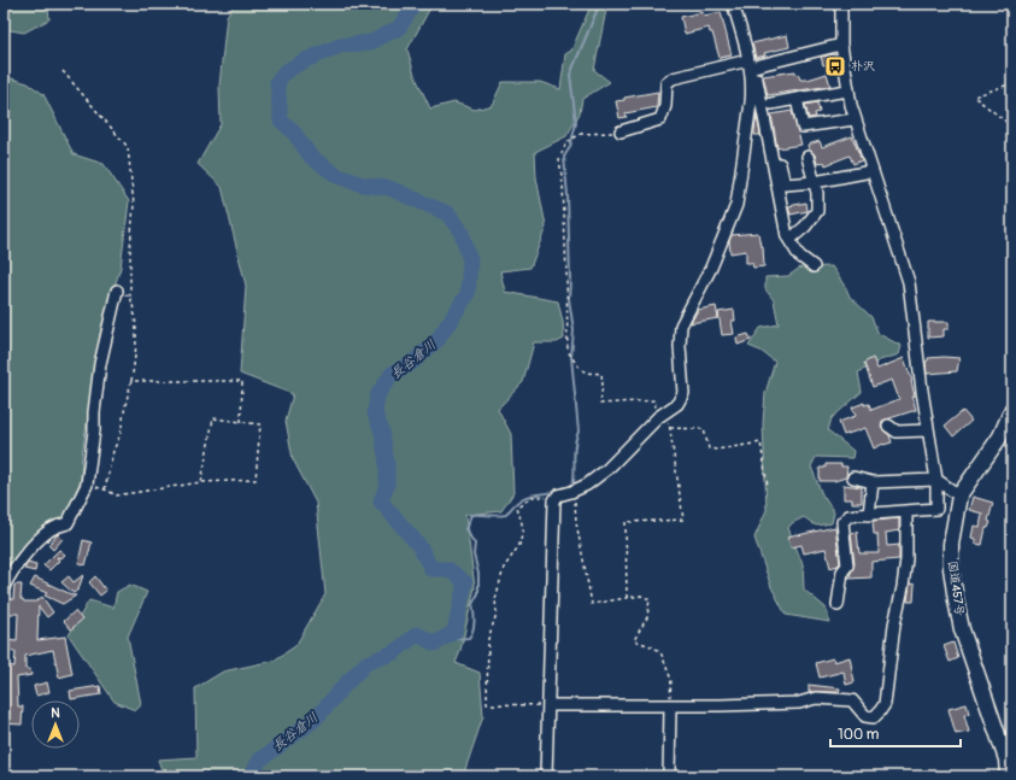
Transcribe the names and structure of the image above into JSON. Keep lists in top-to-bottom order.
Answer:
{
  "streets": {
    "highway": ["国道457号"]
  },
  "water": ["長谷倉川"],
  "places": {
    "bus stop": ["朴沢"]
  },
  "scale_bar": "100 m",
  "north": "top"
}
